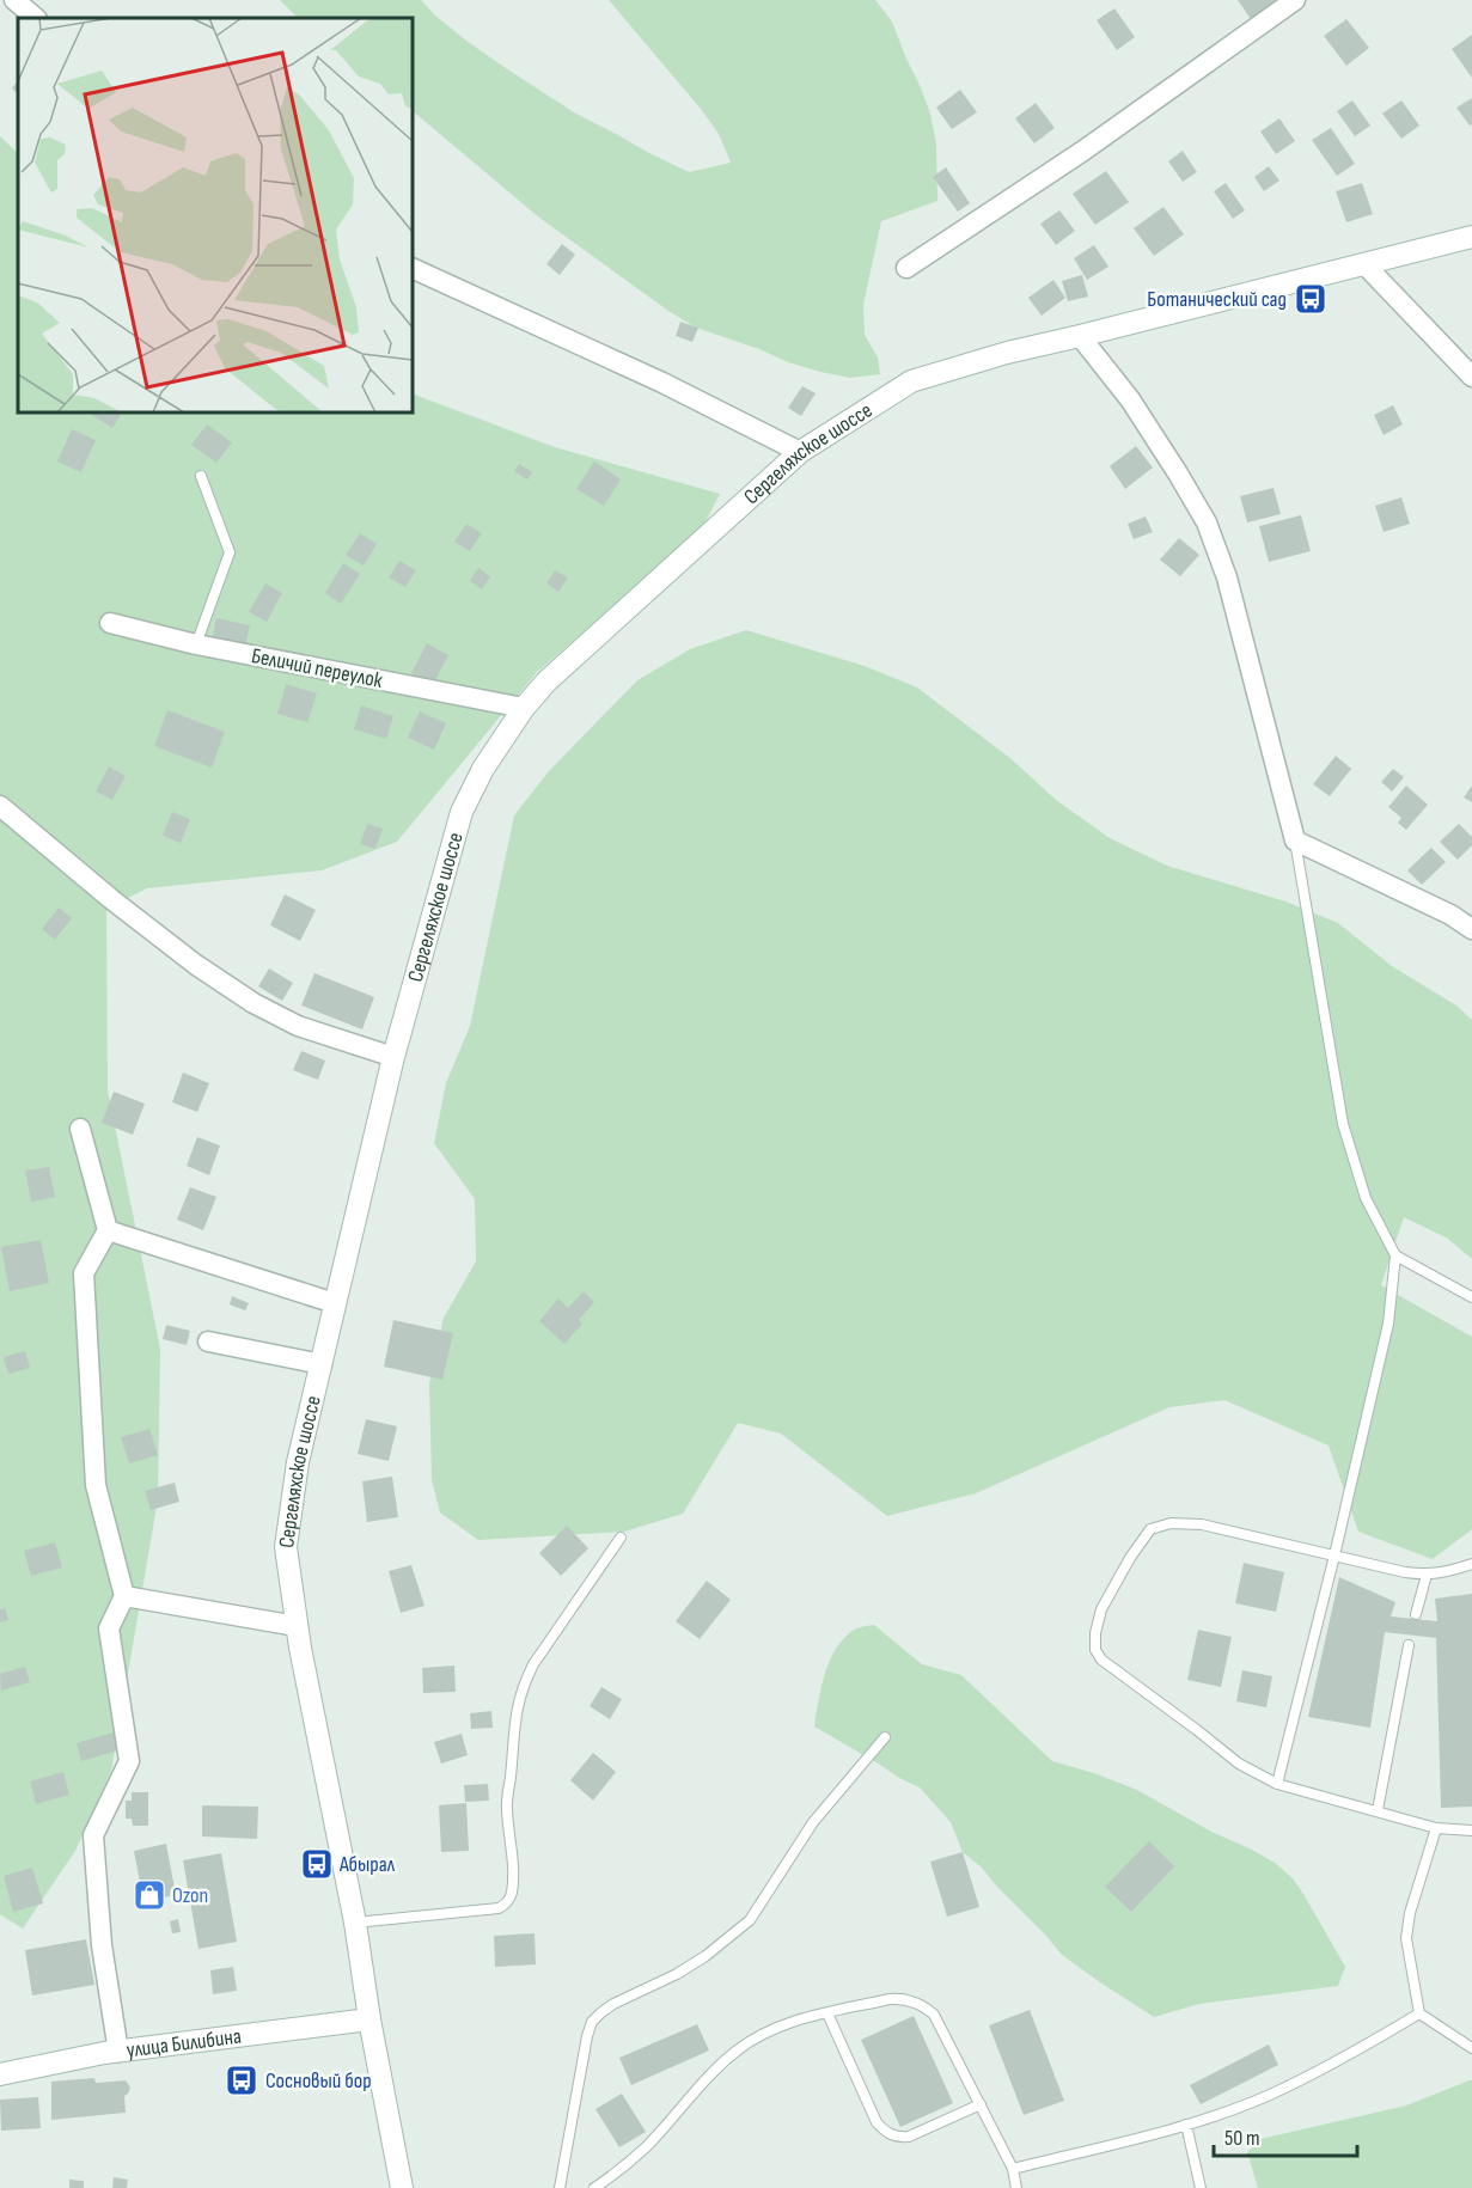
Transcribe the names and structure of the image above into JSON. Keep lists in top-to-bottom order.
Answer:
{
  "streets": {
    "main road": ["Сергеляхское шоссе", "улица Билибина"],
    "street": ["Беличий переулок"]
  },
  "crossings": [
    ["Сергеляхское шоссе", "Беличий переулок"],
    ["Сергеляхское шоссе", "улица Билибина"]
  ],
  "places": {
    "bus stop": ["Ботанический сад", "Абырал", "Сосновый бор"],
    "shop": ["Ozon"]
  },
  "scale_bar": "50 m"
}
